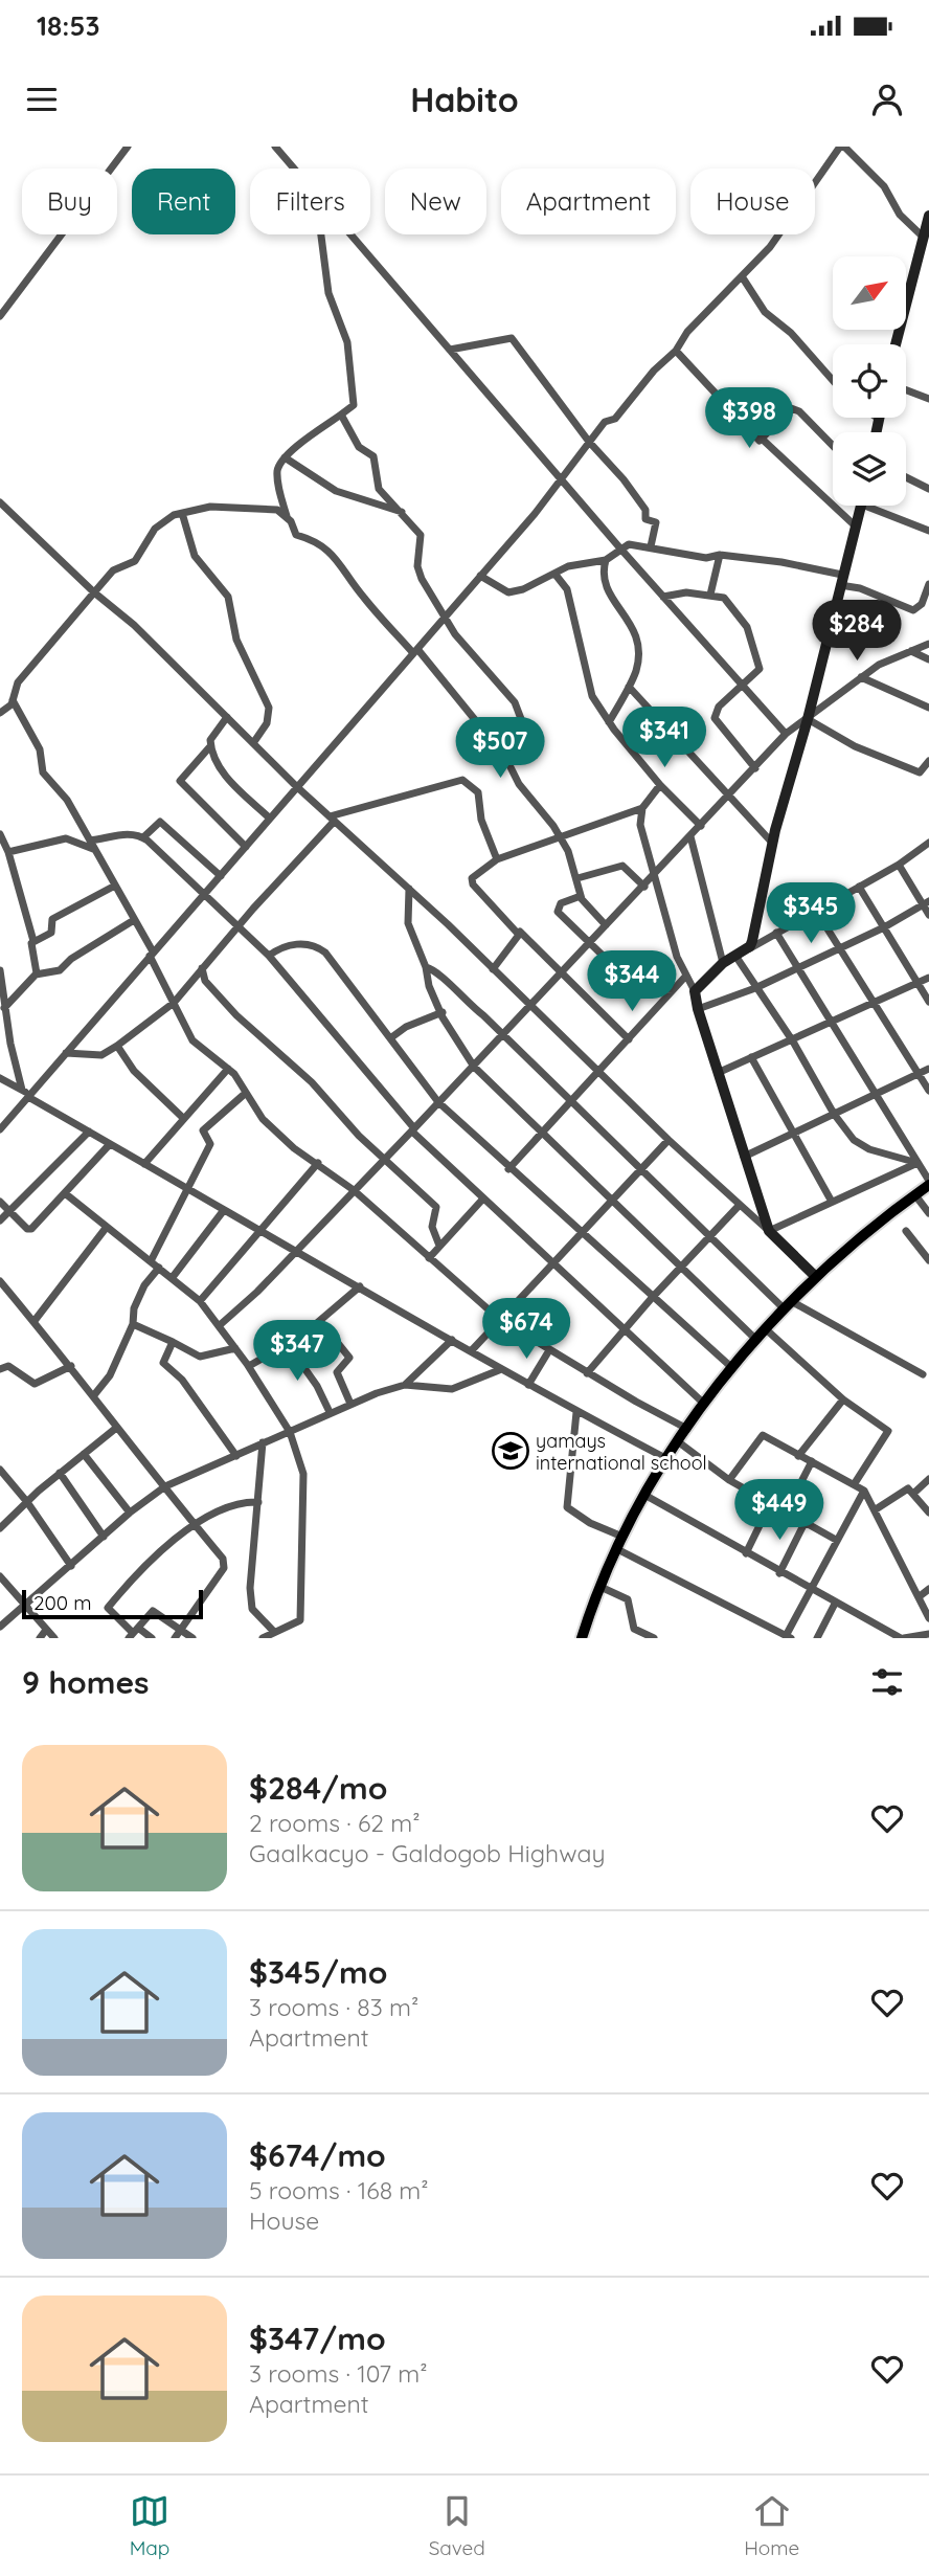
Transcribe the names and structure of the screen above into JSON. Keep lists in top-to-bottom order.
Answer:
{
  "places": {
    "school or university": ["yamays international school"]
  },
  "scale_bar": "200 m",
  "north": "top right",
  "page": {
    "status": "18:53",
    "header": "Habito",
    "chip": [
      "Buy",
      "Rent",
      "Filters",
      "New",
      "Apartment",
      "House"
    ],
    "price": [
      "$398",
      "$284",
      "$341",
      "$507",
      "$345",
      "$344",
      "$674",
      "$347",
      "$449"
    ],
    "scale": "200 m",
    "heading": "9 homes",
    "list": [
      {
        "name": "$284/mo",
        "note": "2 rooms · 62 m² · Gaalkacyo - Galdogob Highway"
      },
      {
        "name": "$345/mo",
        "note": "3 rooms · 83 m² · Apartment"
      },
      {
        "name": "$674/mo",
        "note": "5 rooms · 168 m² · House"
      },
      {
        "name": "$347/mo",
        "note": "3 rooms · 107 m² · Apartment"
      }
    ],
    "tabs": ["Map", "Saved", "Home"]
  }
}
